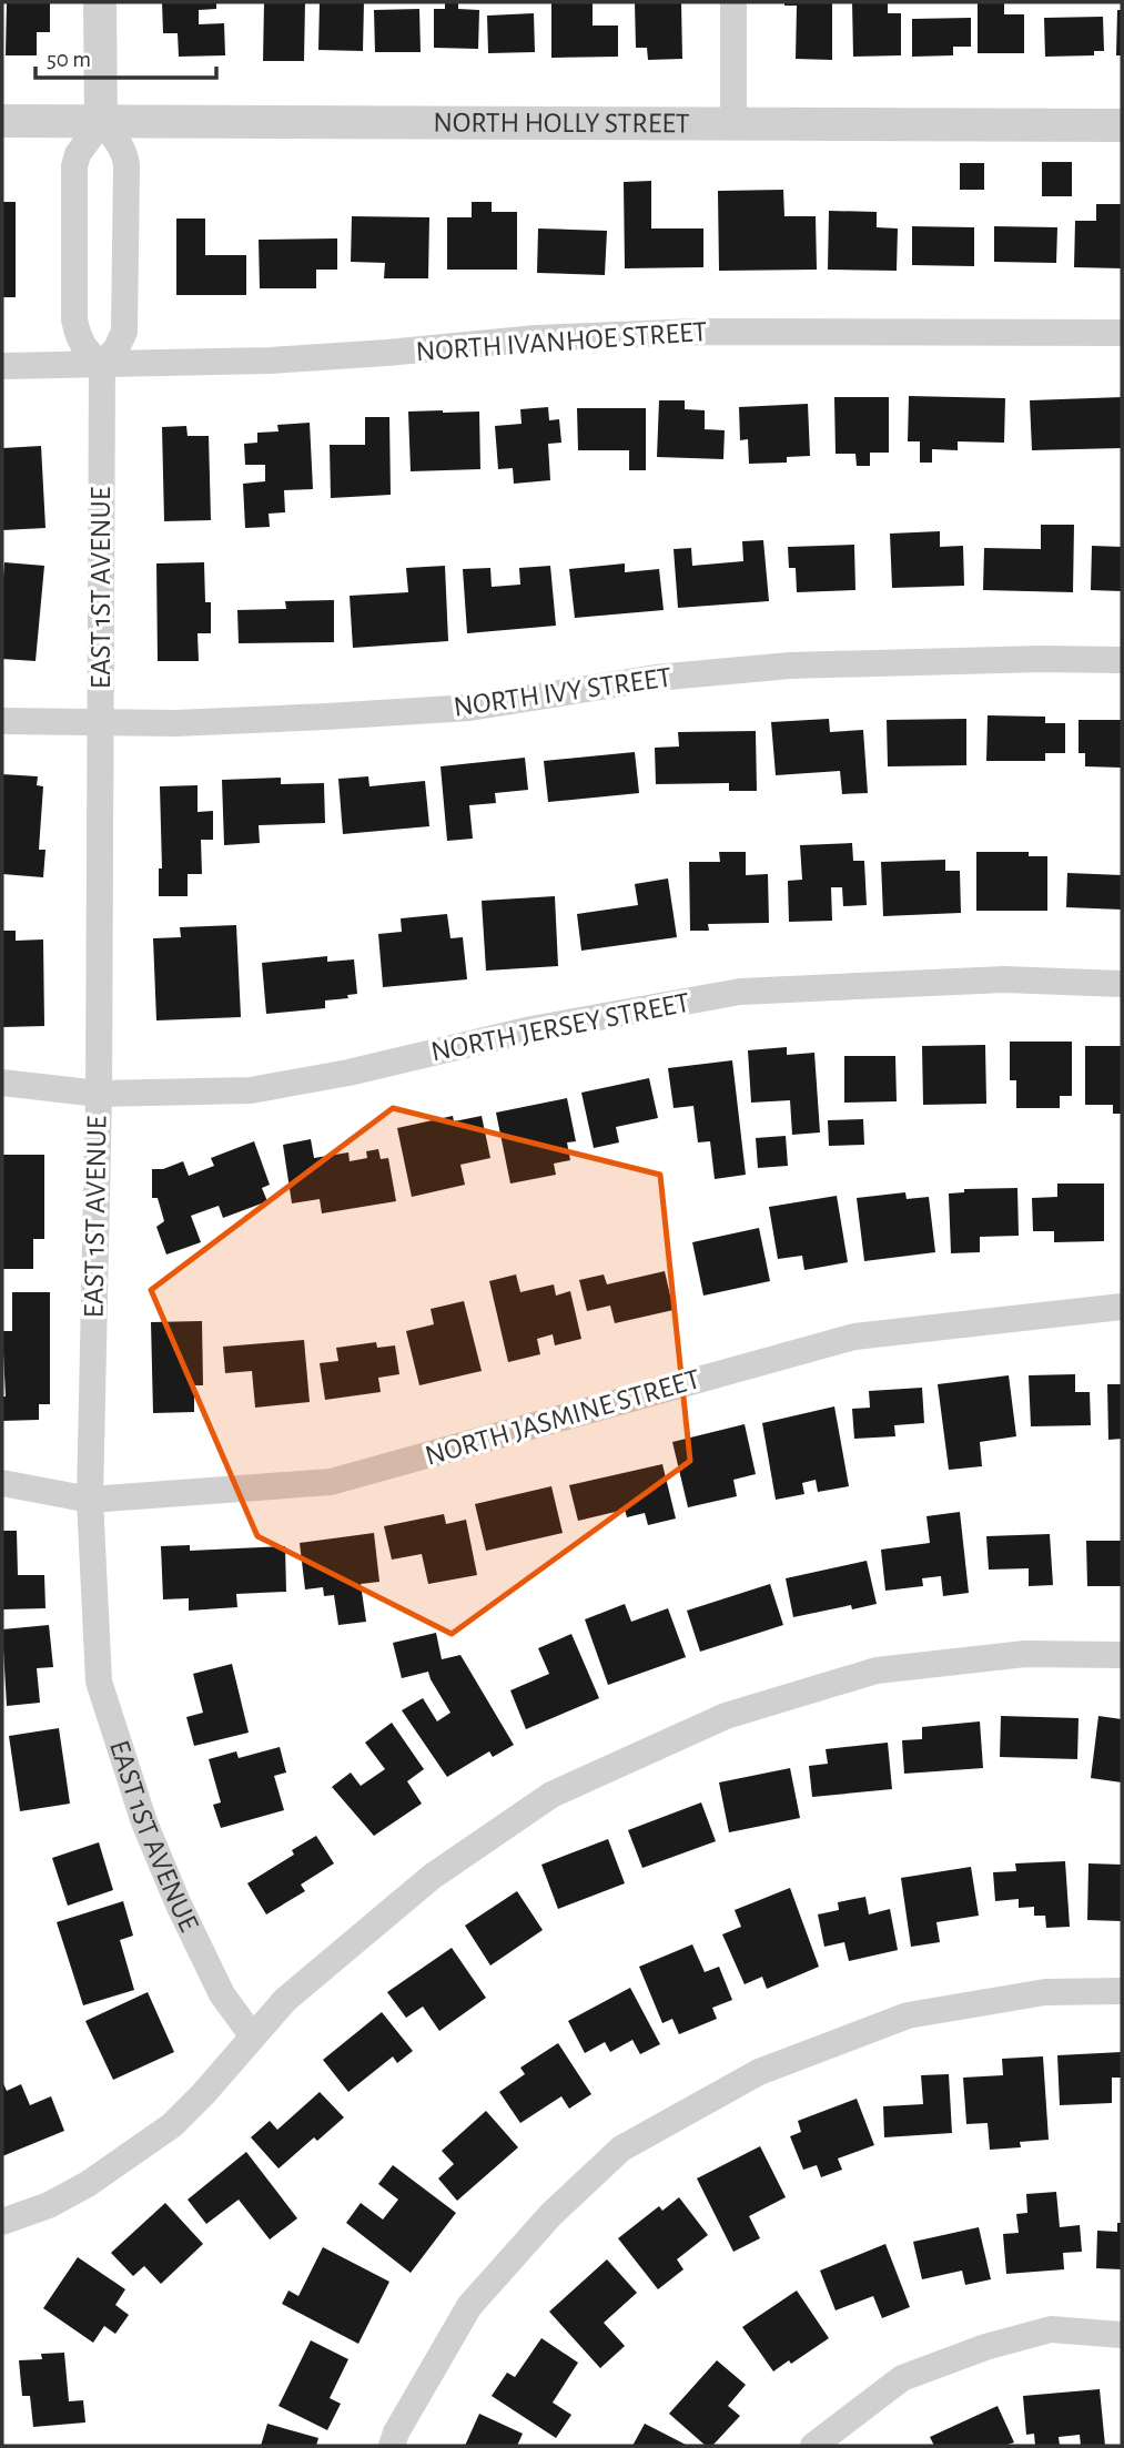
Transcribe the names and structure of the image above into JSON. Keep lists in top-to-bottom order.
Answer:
{
  "streets": {
    "street": [
      "NORTH HOLLY STREET",
      "NORTH IVANHOE STREET",
      "EAST 1ST AVENUE",
      "NORTH IVY STREET",
      "NORTH JERSEY STREET",
      "NORTH JASMINE STREET"
    ]
  },
  "crossings": [
    ["NORTH IVANHOE STREET", "EAST 1ST AVENUE"],
    ["EAST 1ST AVENUE", "NORTH IVY STREET"],
    ["EAST 1ST AVENUE", "NORTH JERSEY STREET"],
    ["EAST 1ST AVENUE", "NORTH JASMINE STREET"]
  ],
  "scale_bar": "50 m"
}
